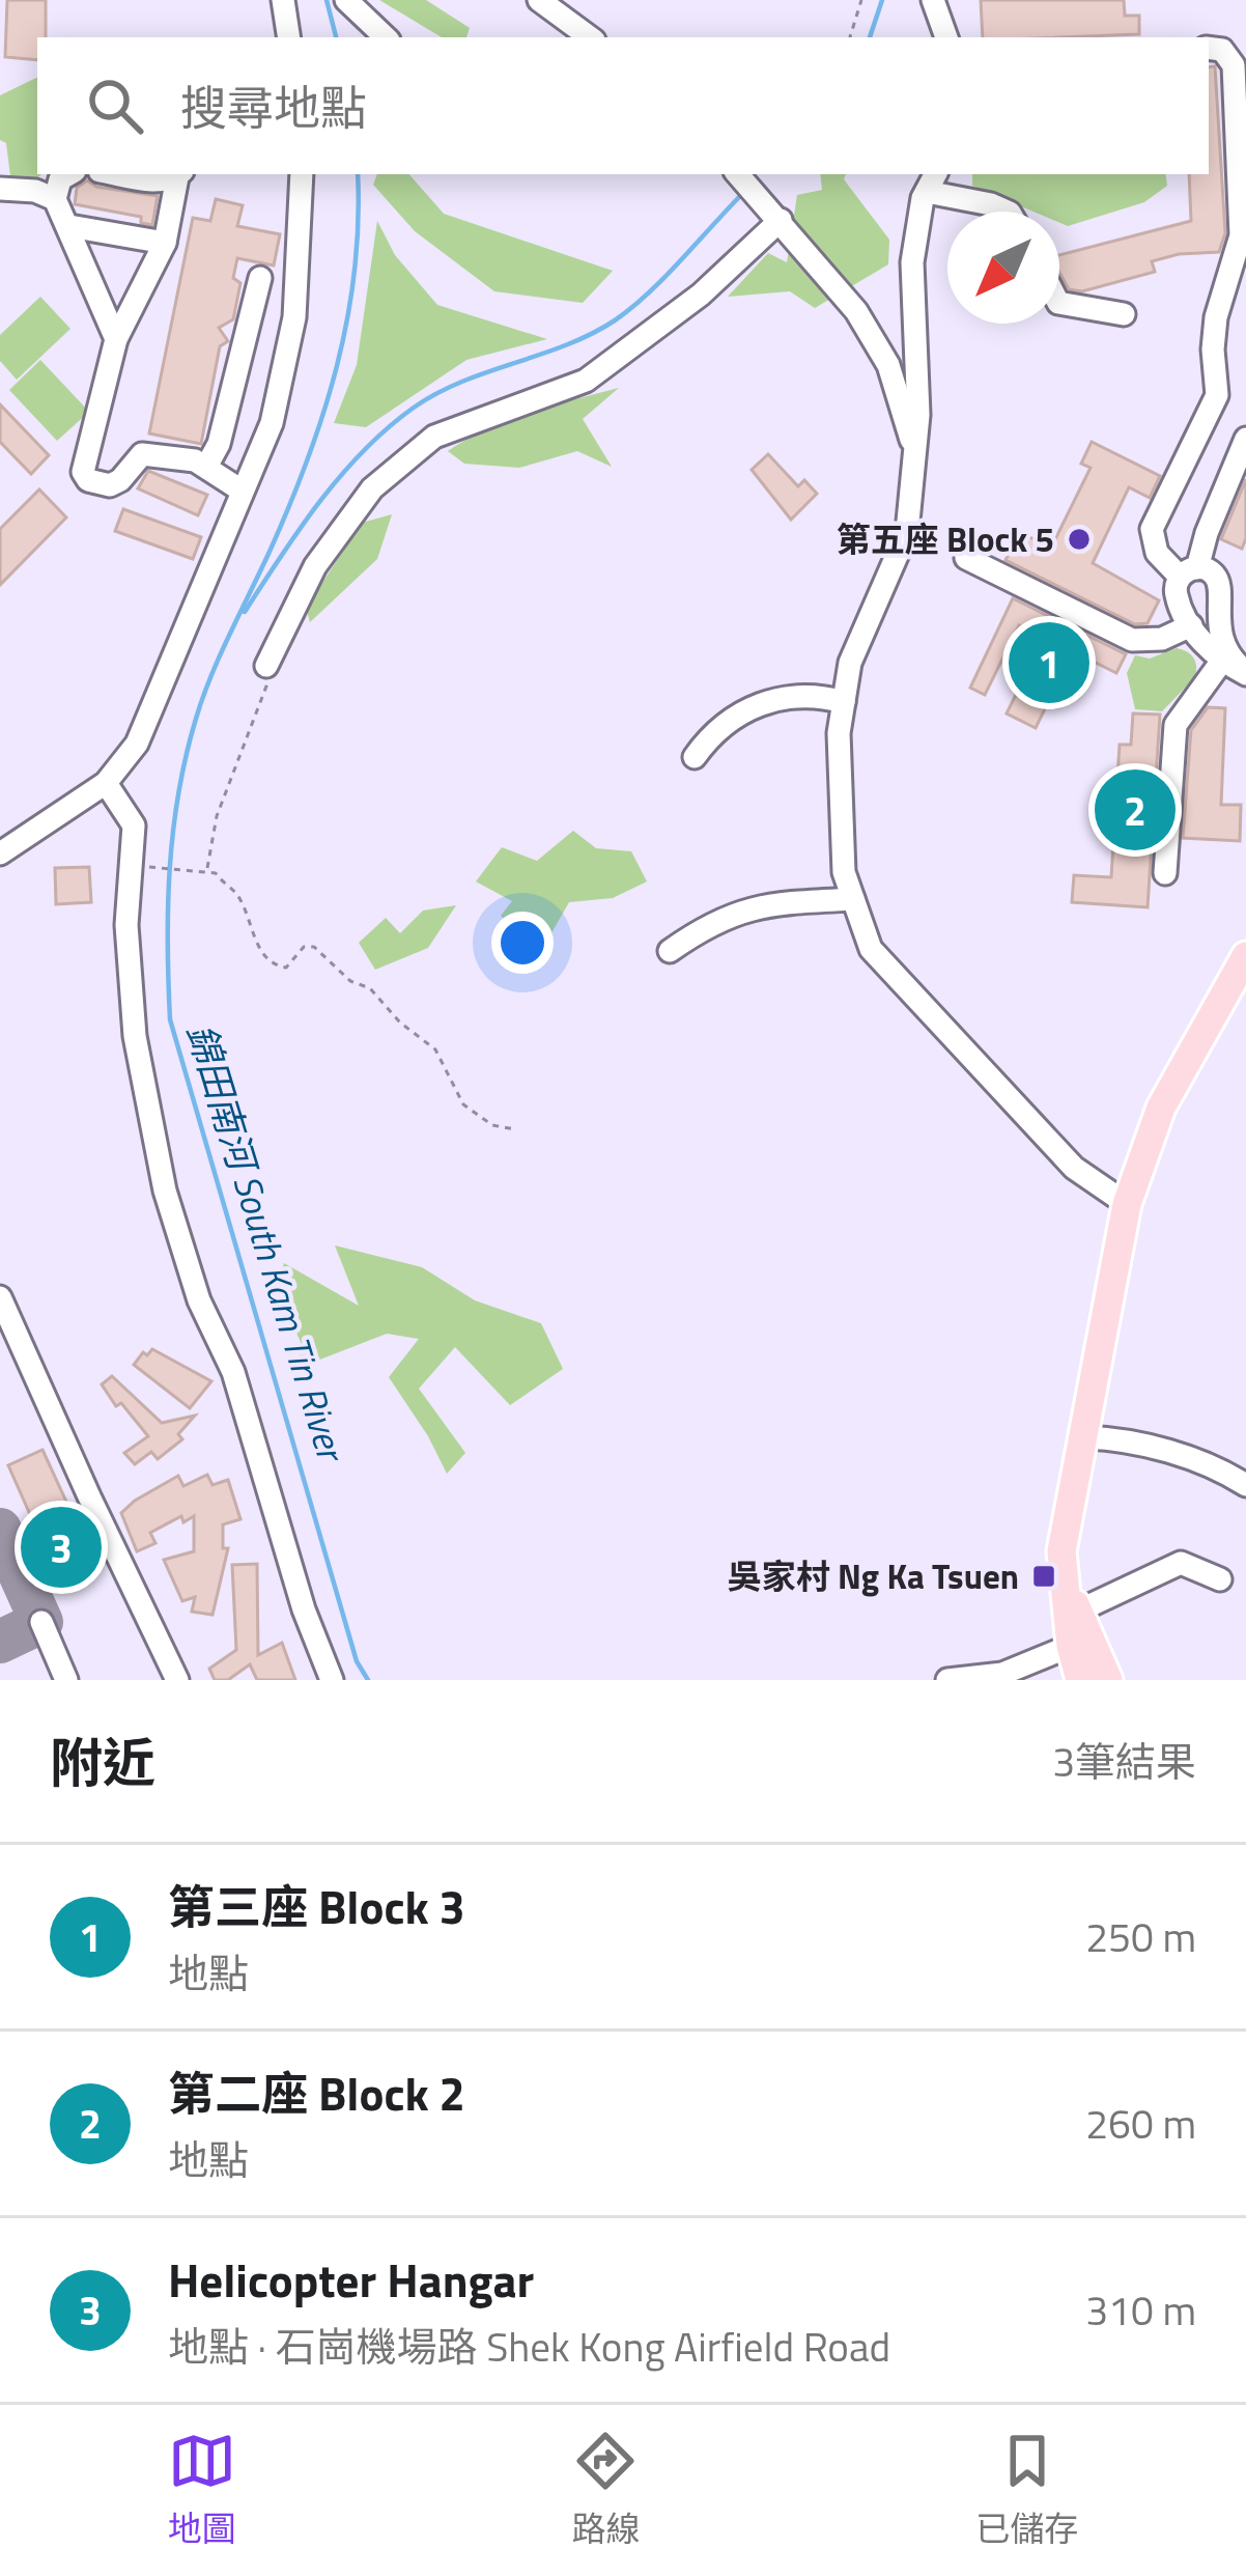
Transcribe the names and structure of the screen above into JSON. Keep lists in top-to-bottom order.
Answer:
{
  "water": ["錦田南河 South Kam Tin River"],
  "places": {
    "other": ["第五座 Block 5"],
    "transit": ["吳家村 Ng Ka Tsuen"]
  },
  "north": "bottom left",
  "page": {
    "search": "搜尋地點",
    "pins": ["1", "2", "3"],
    "heading": ["附近", "3筆結果"],
    "list": [
      {
        "mark": "1",
        "name": "第三座 Block 3",
        "note": "地點",
        "value": "250 m"
      },
      {
        "mark": "2",
        "name": "第二座 Block 2",
        "note": "地點",
        "value": "260 m"
      },
      {
        "mark": "3",
        "name": "Helicopter Hangar",
        "note": "地點 · 石崗機場路 Shek Kong Airfield Road",
        "value": "310 m"
      }
    ],
    "nav": ["地圖", "路線", "已儲存"]
  }
}
